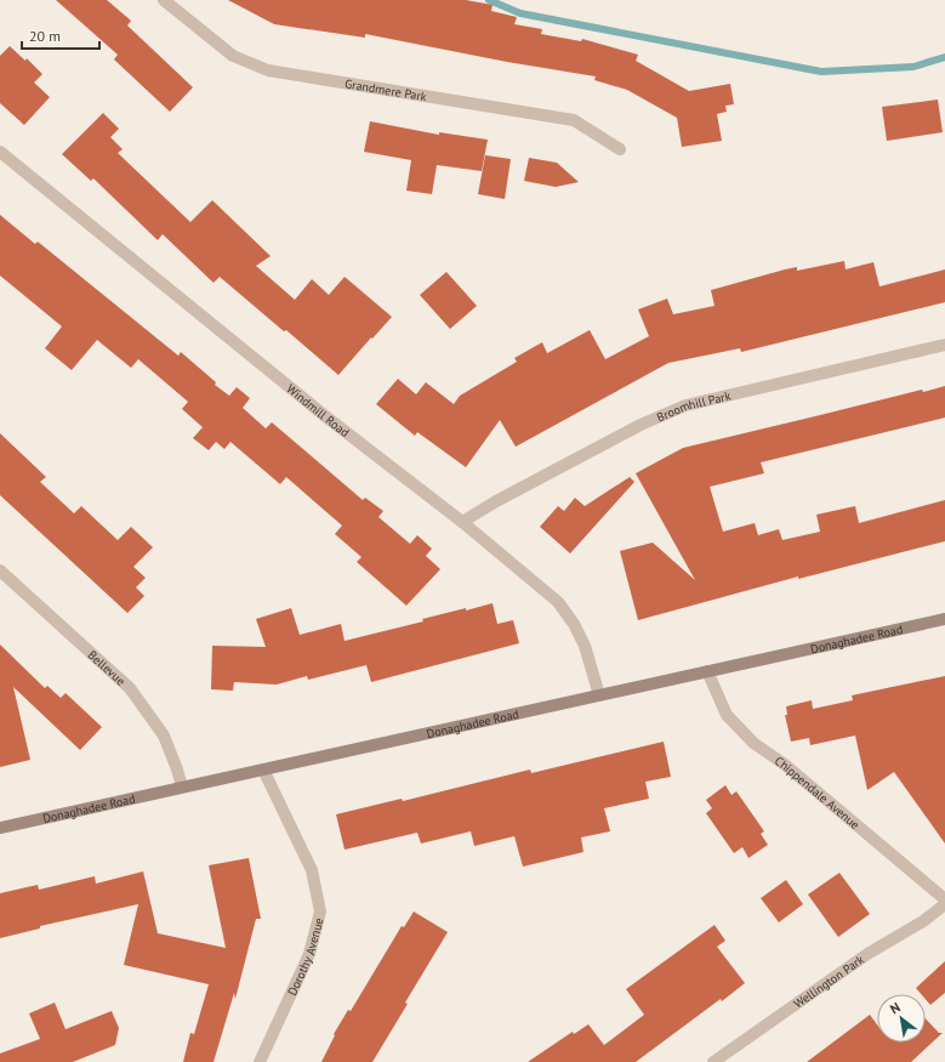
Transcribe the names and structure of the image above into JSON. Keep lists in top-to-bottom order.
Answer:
{
  "streets": {
    "main road": ["Donaghadee Road"],
    "street": [
      "Grandmere Park",
      "Broomhill Park",
      "Windmill Road",
      "Bellevue",
      "Chippendale Avenue",
      "Dorothy Avenue",
      "Wellington Park"
    ]
  },
  "crossings": [
    ["Broomhill Park", "Windmill Road"],
    ["Windmill Road", "Donaghadee Road"],
    ["Donaghadee Road", "Bellevue"],
    ["Donaghadee Road", "Chippendale Avenue"],
    ["Donaghadee Road", "Dorothy Avenue"]
  ],
  "scale_bar": "20 m",
  "north": "top left"
}
